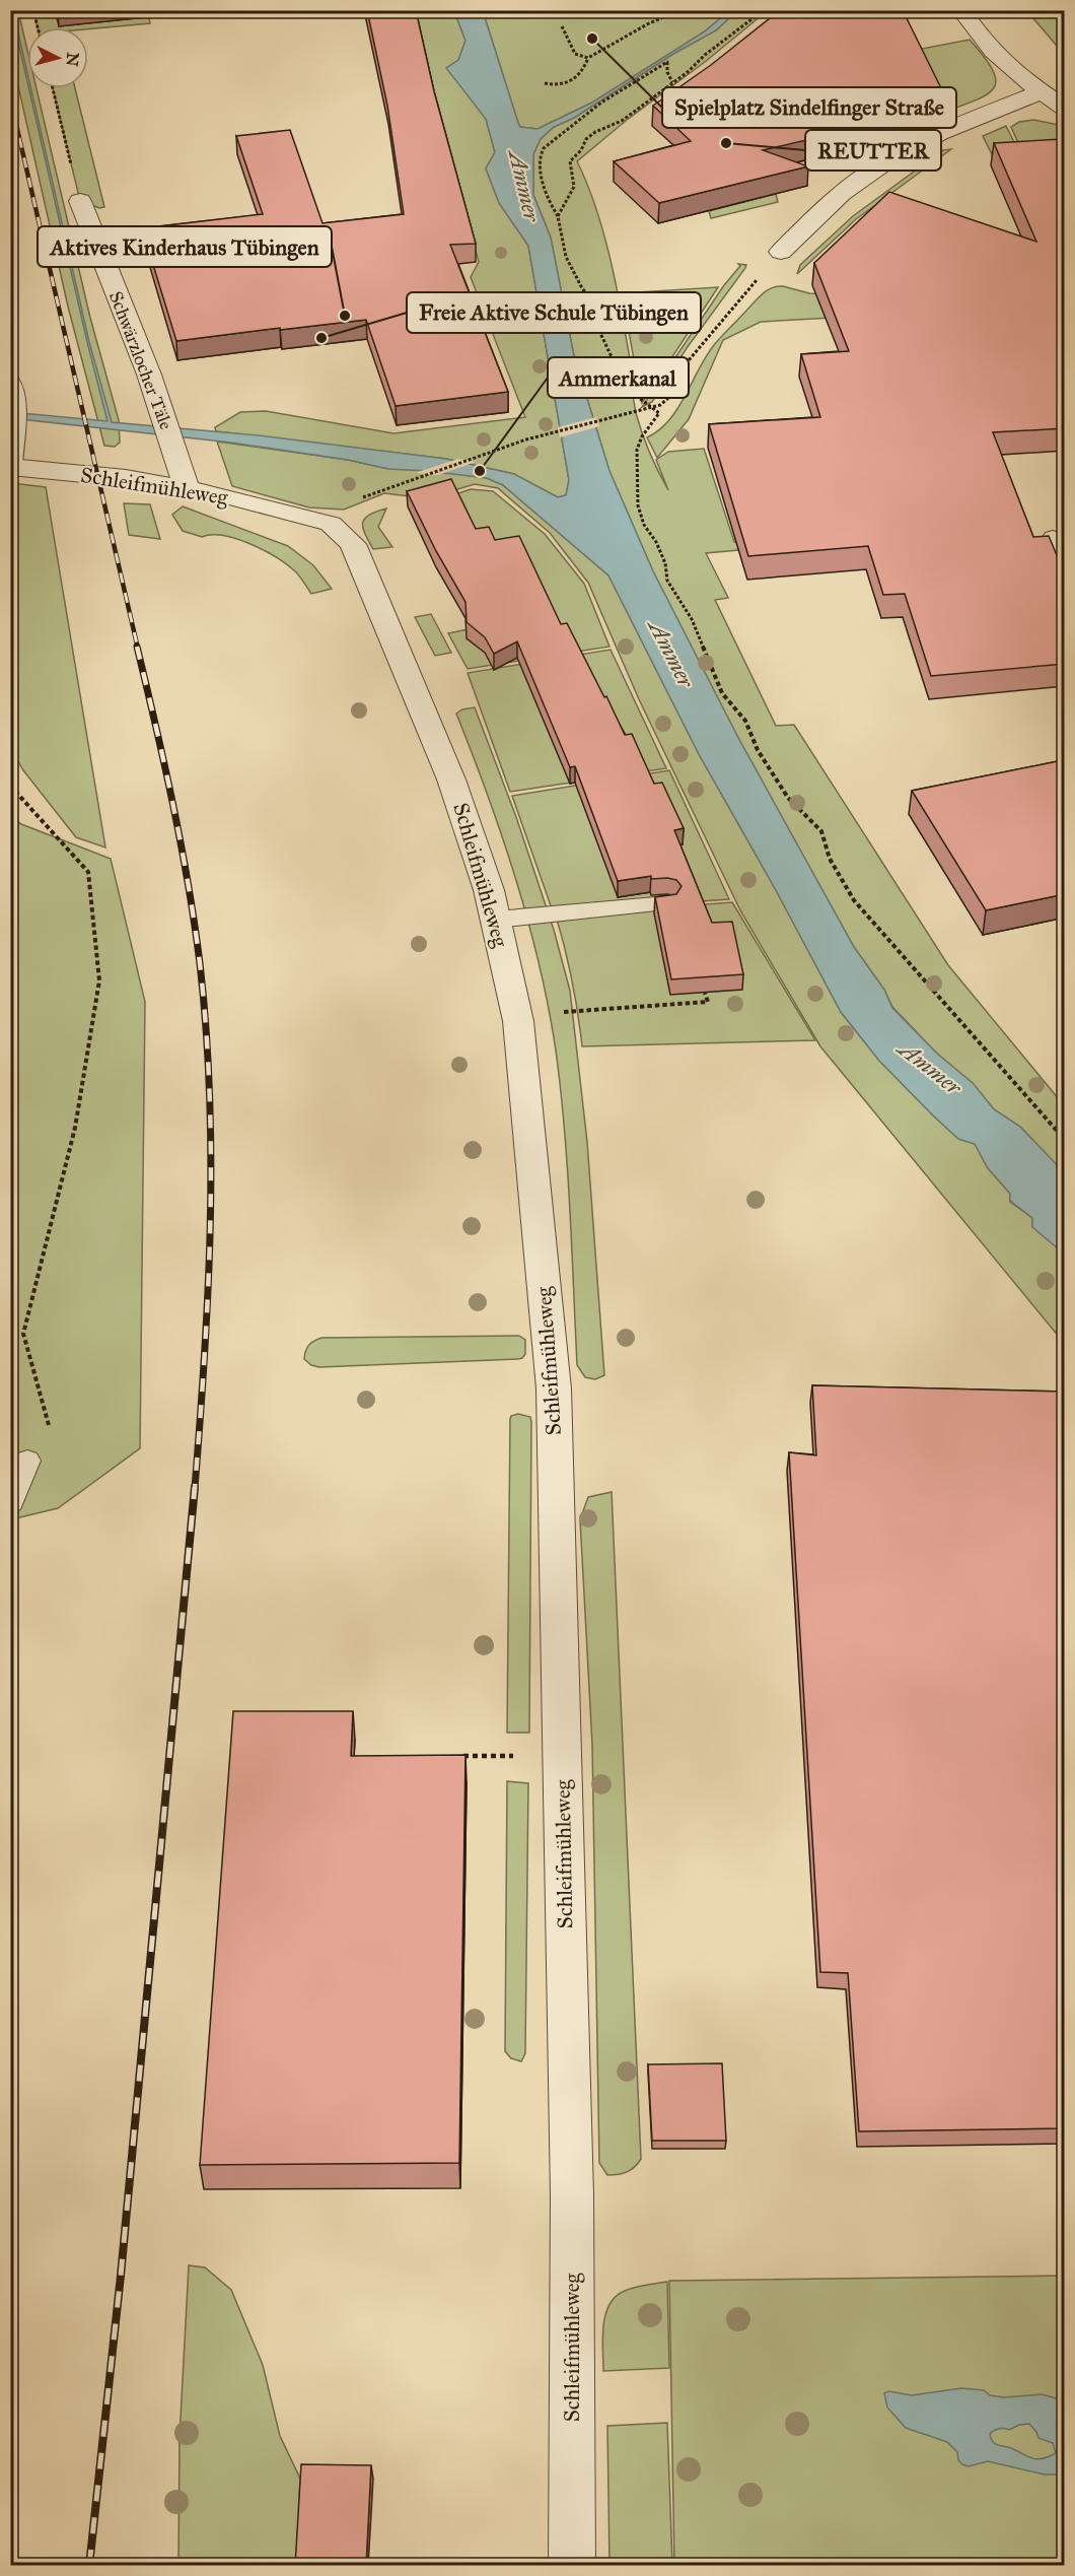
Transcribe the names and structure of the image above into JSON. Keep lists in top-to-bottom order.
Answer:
{
  "streets": {
    "street": ["Schwärzlocher Täle", "Schleifmühleweg"]
  },
  "crossings": [
    ["Schwärzlocher Täle", "Schleifmühleweg"]
  ],
  "water": ["Ammer"],
  "places": [
    "Spielplatz Sindelfinger Straße",
    "REUTTER",
    "Aktives Kinderhaus Tübingen",
    "Freie Aktive Schule Tübingen",
    "Ammerkanal"
  ],
  "north": "right"
}
